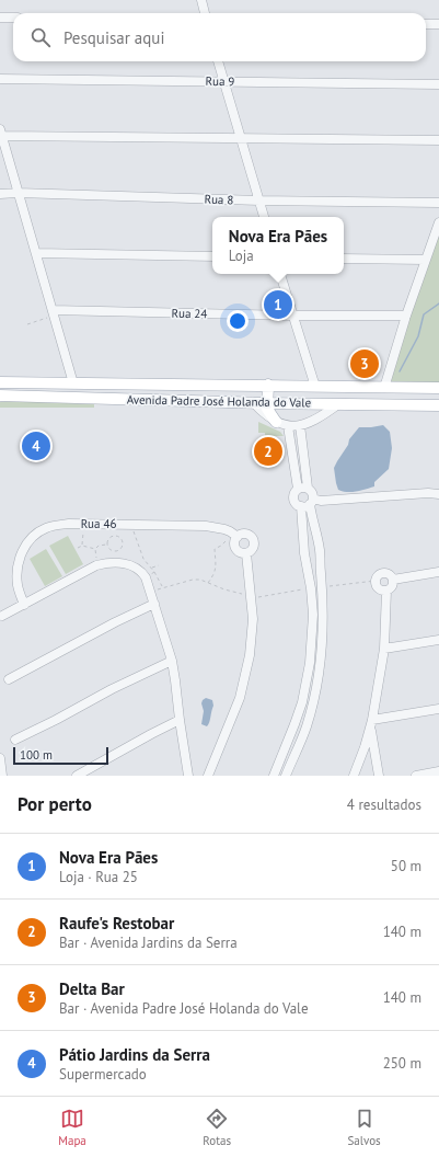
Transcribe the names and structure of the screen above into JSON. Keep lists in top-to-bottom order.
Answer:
{
  "streets": {
    "main road": ["Avenida Padre José Holanda do Vale"],
    "street": [
      "Rua 9",
      "Rua 8",
      "Rua 24",
      "Rua 46"
    ]
  },
  "scale_bar": "100 m",
  "page": {
    "search": "Pesquisar aqui",
    "popup": ["Nova Era Pães", "Loja"],
    "pins": [
      "1",
      "3",
      "4",
      "2"
    ],
    "scale": "100 m",
    "heading": ["Por perto", "4 resultados"],
    "list": [
      {
        "mark": "1",
        "name": "Nova Era Pães",
        "note": "Loja · Rua 25",
        "value": "50 m"
      },
      {
        "mark": "2",
        "name": "Raufe's Restobar",
        "note": "Bar · Avenida Jardins da Serra",
        "value": "140 m"
      },
      {
        "mark": "3",
        "name": "Delta Bar",
        "note": "Bar · Avenida Padre José Holanda do Vale",
        "value": "140 m"
      },
      {
        "mark": "4",
        "name": "Pátio Jardins da Serra",
        "note": "Supermercado",
        "value": "250 m"
      }
    ],
    "nav": ["Mapa", "Rotas", "Salvos"]
  }
}
